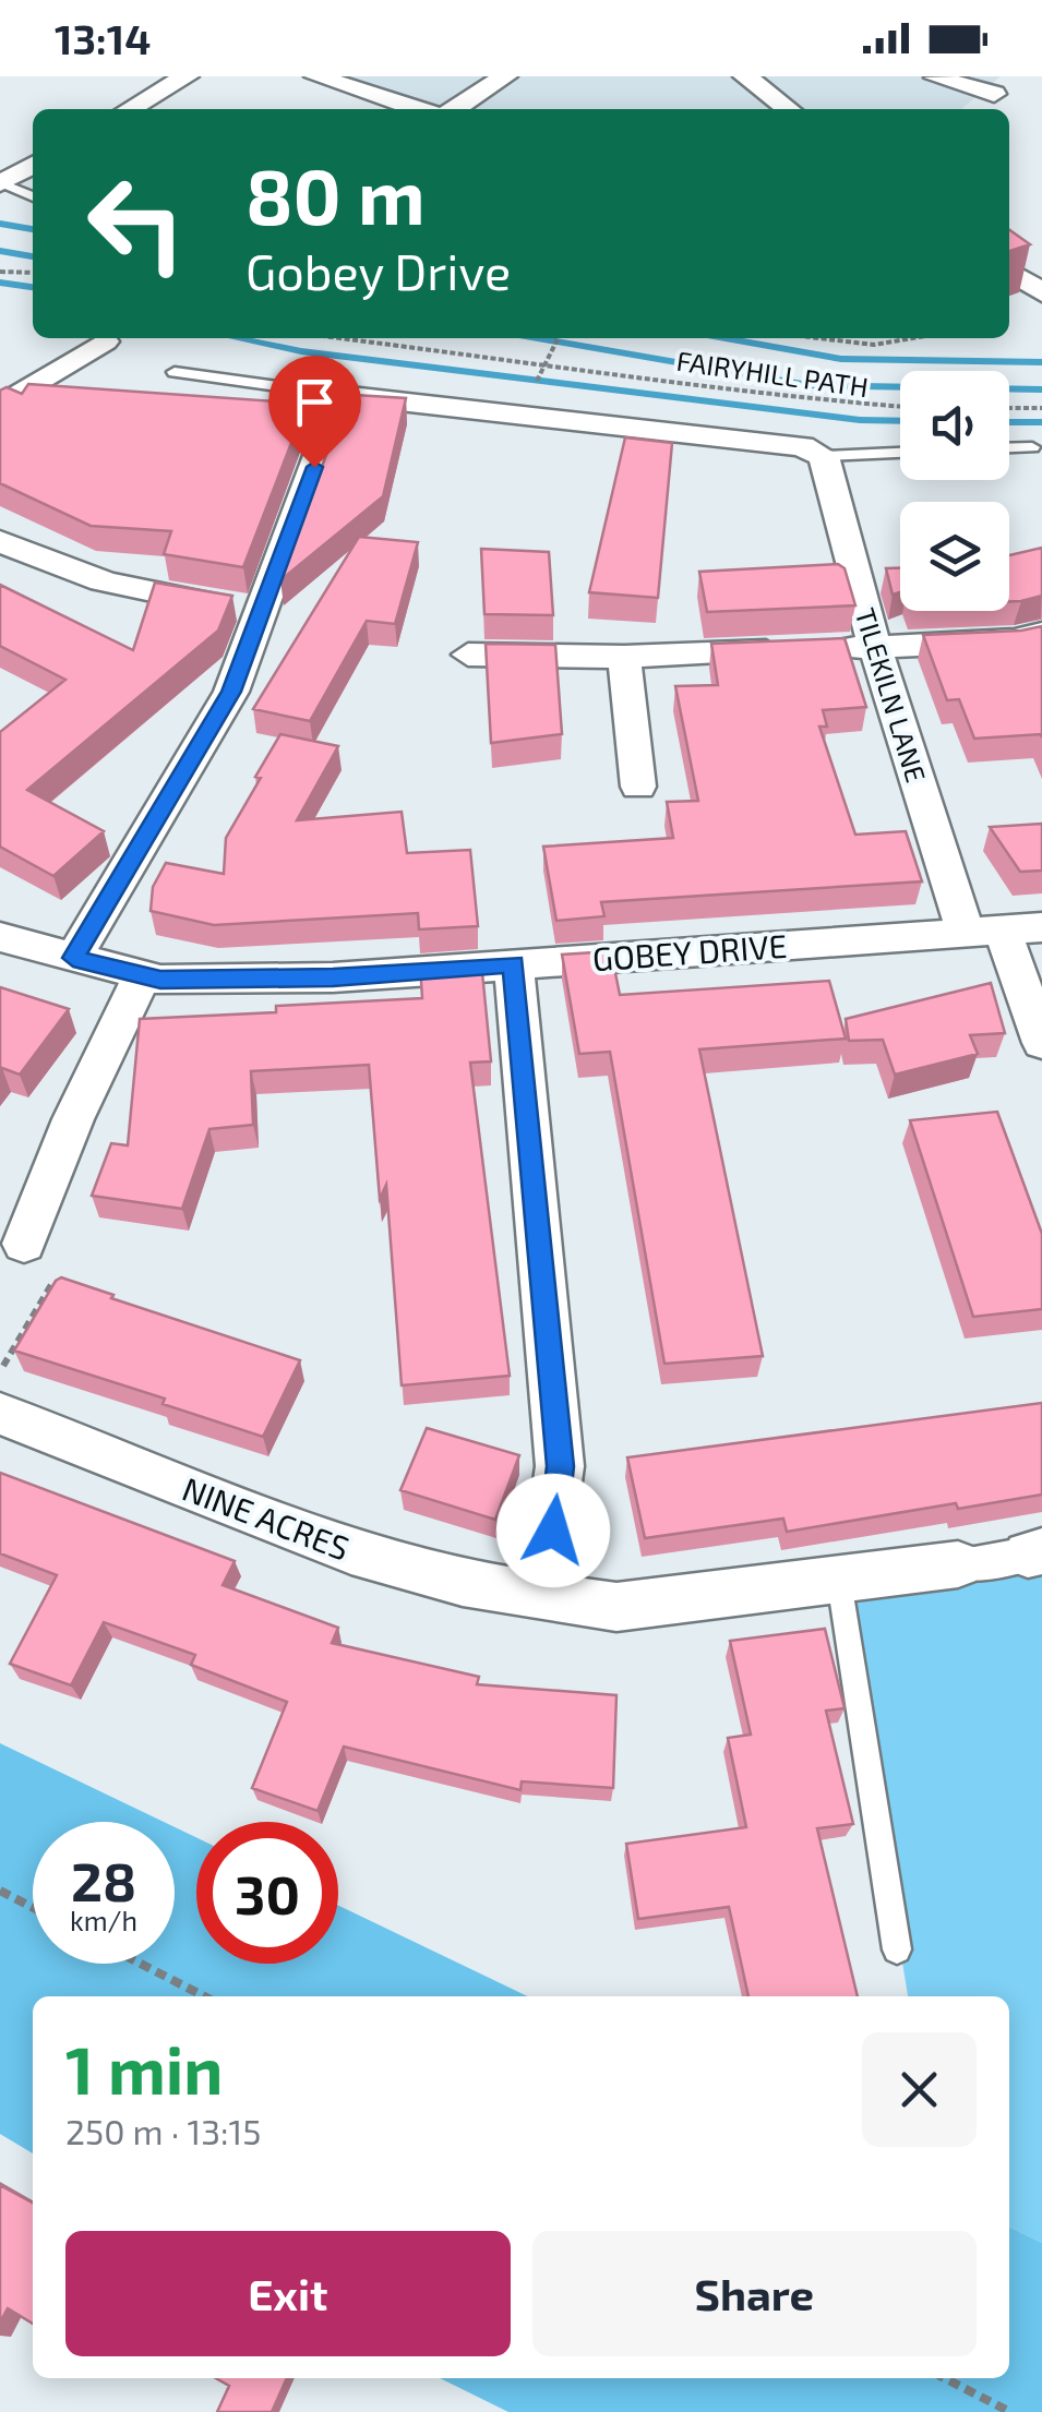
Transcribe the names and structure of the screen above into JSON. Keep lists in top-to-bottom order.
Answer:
{
  "streets": {
    "street": ["TILEKILN LANE", "GOBEY DRIVE", "NINE ACRES"],
    "path": ["FAIRYHILL PATH"]
  },
  "crossings": [
    ["TILEKILN LANE", "GOBEY DRIVE"]
  ],
  "page": {
    "status": "13:14",
    "turn": ["80 m", "Gobey Drive"],
    "speed": "28 km/h",
    "limit": "30",
    "heading": ["1 min", "250 m · 13:15"],
    "buttons": ["Exit", "Share"]
  }
}
